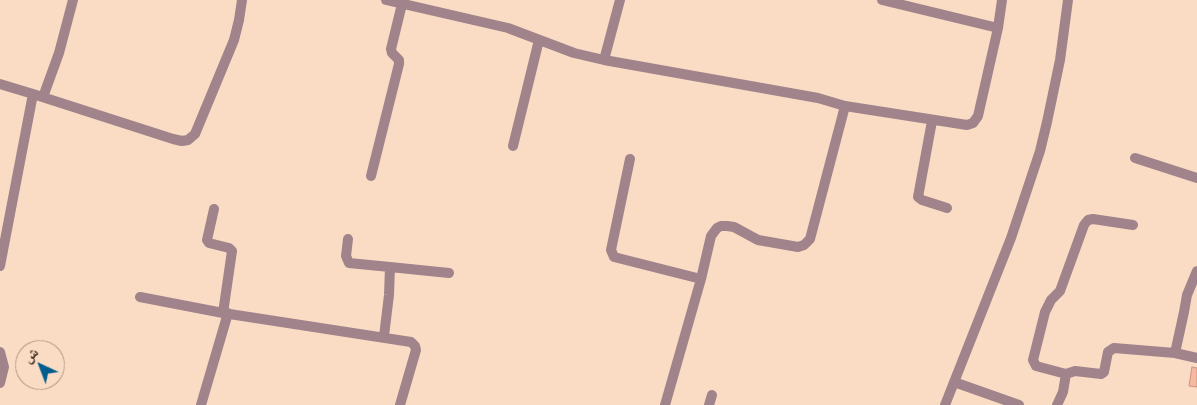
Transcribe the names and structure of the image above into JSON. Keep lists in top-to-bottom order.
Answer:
{
  "north": "top left"
}
